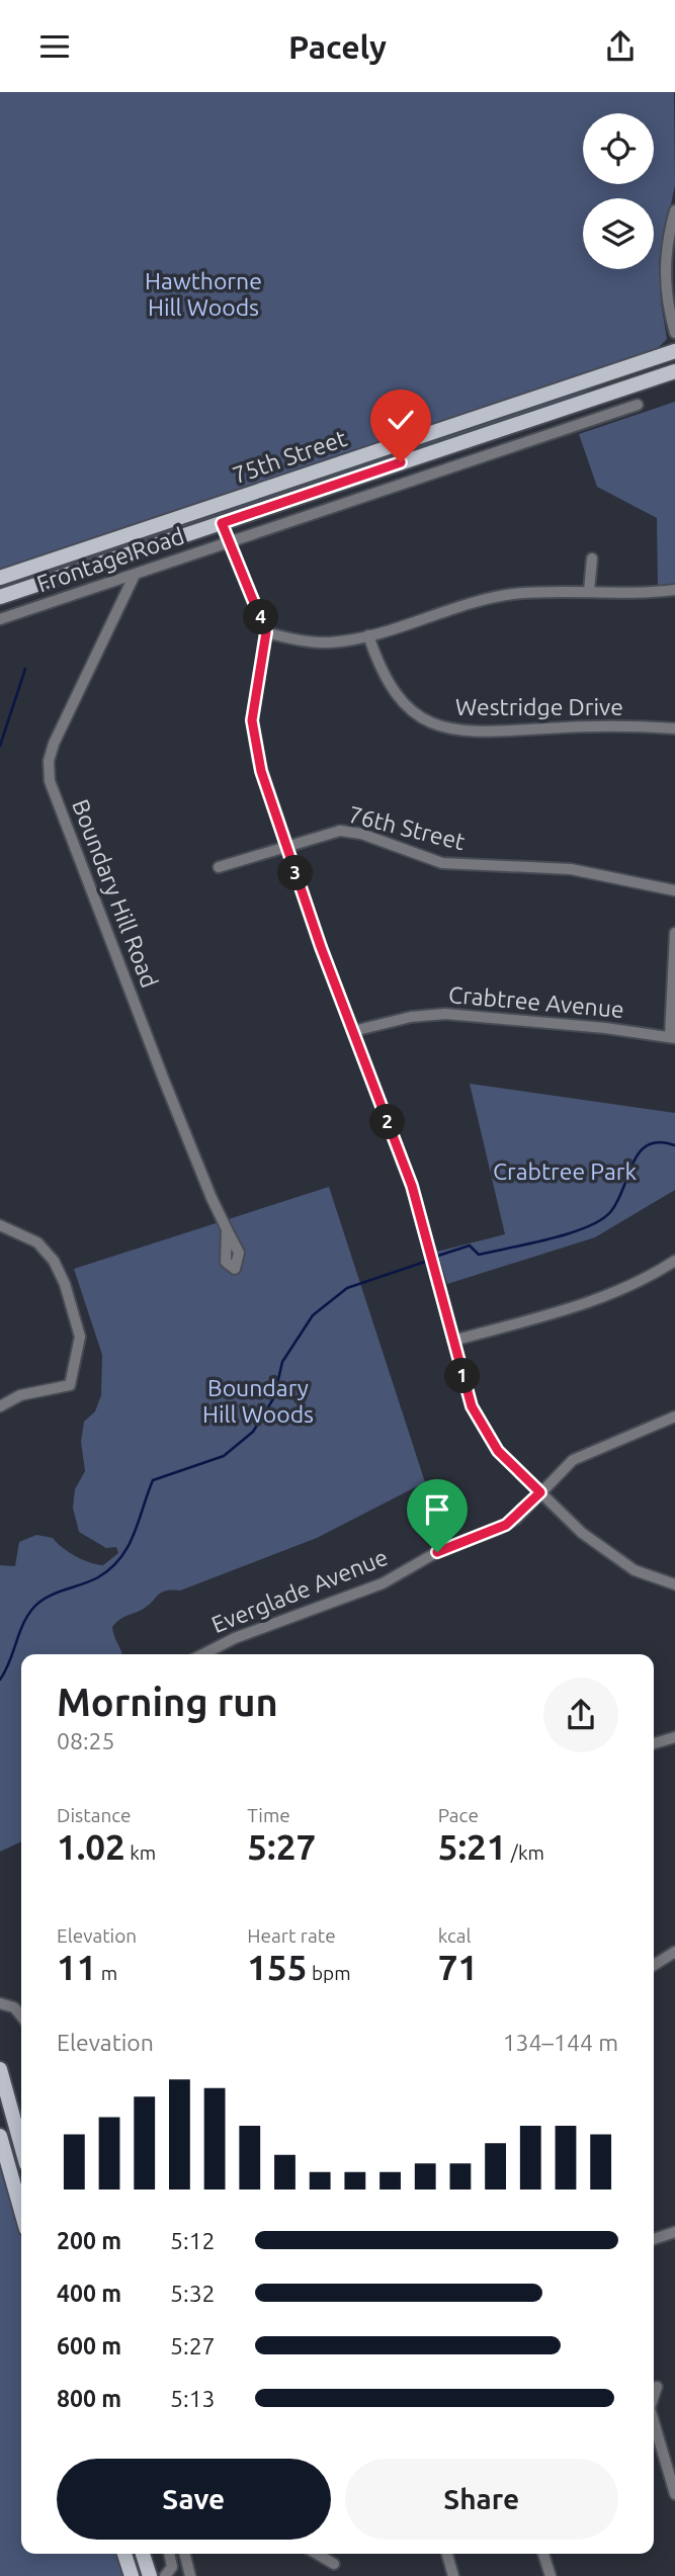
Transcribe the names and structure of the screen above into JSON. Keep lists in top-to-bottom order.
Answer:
{
  "streets": {
    "main road": ["75th Street"],
    "street": [
      "Frontage Road",
      "Westridge Drive",
      "76th Street",
      "Boundary Hill Road",
      "Crabtree Avenue",
      "Everglade Avenue"
    ]
  },
  "crossings": [
    ["Frontage Road", "Boundary Hill Road"]
  ],
  "parks": ["Hawthorne Hill Woods", "Crabtree Park", "Boundary Hill Woods"],
  "page": {
    "header": "Pacely",
    "pins": [
      "4",
      "3",
      "2",
      "1"
    ],
    "heading": ["Morning run", "08:25"],
    "stats": [
      ["Distance", "1.02 km"],
      ["Time", "5:27"],
      ["Pace", "5:21 /km"],
      ["Elevation", "11 m"],
      ["Heart rate", "155 bpm"],
      ["kcal", "71"]
    ],
    "chart": ["Elevation", "134–144 m"],
    "list": [
      {
        "name": "200 m",
        "note": "5:12"
      },
      {
        "name": "400 m",
        "note": "5:32"
      },
      {
        "name": "600 m",
        "note": "5:27"
      },
      {
        "name": "800 m",
        "note": "5:13"
      }
    ],
    "buttons": ["Save", "Share"]
  }
}
